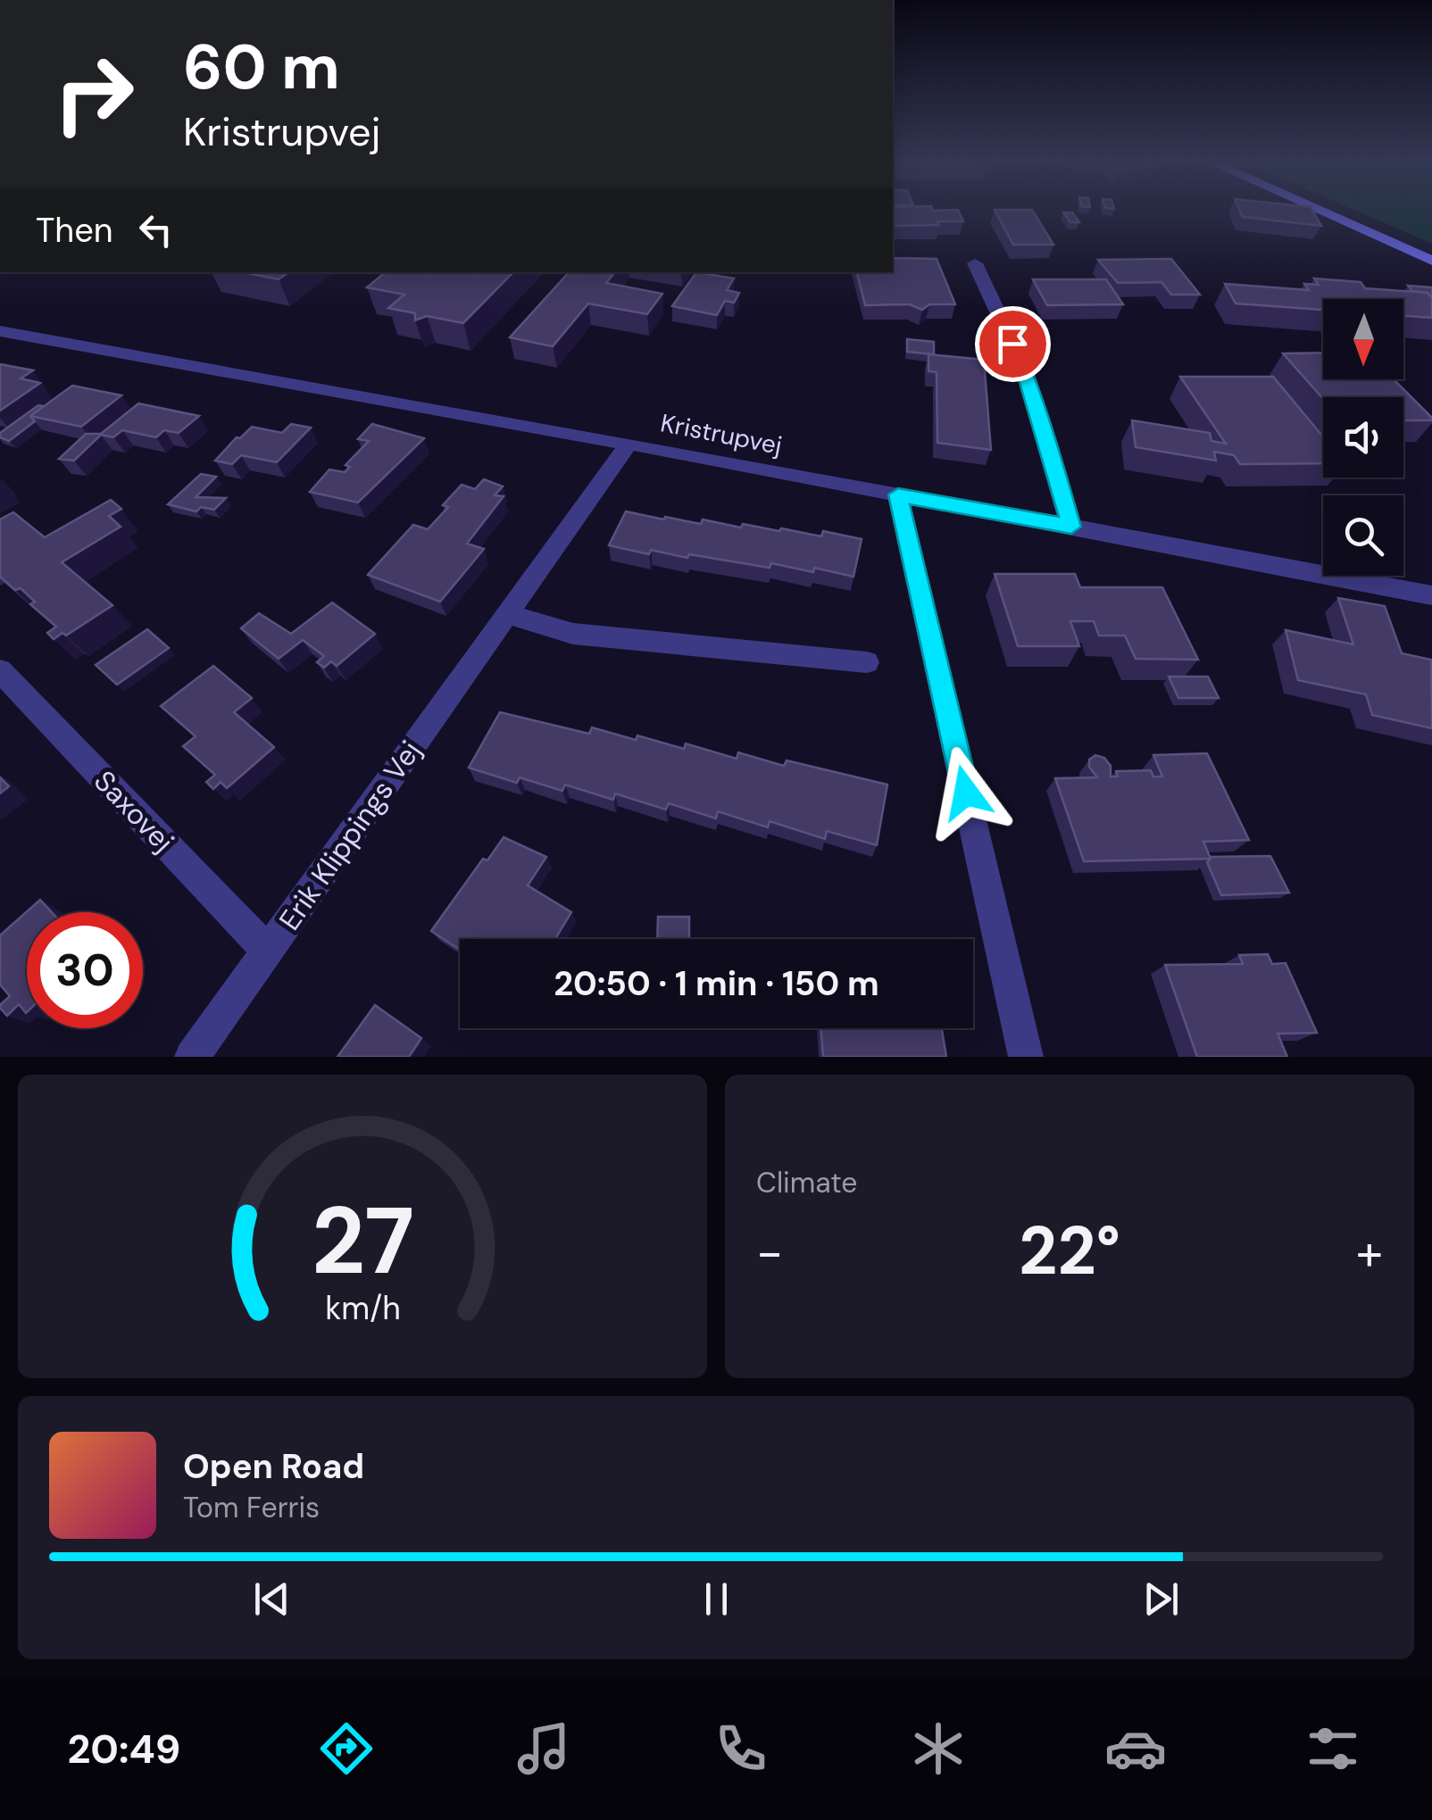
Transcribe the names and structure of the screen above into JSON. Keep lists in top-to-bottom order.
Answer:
{
  "streets": {
    "street": ["Kristrupvej", "Saxovej", "Erik Klippings Vej"]
  },
  "crossings": [
    ["Kristrupvej", "Erik Klippings Vej"],
    ["Saxovej", "Erik Klippings Vej"]
  ],
  "north": "bottom",
  "page": {
    "turn": ["60 m", "Kristrupvej"],
    "then": "Then",
    "limit": "30",
    "trip": "20:50 · 1 min · 150 m",
    "tile": "Climate",
    "heat": ["−", "22°", "+"],
    "song": ["Open Road", "Tom Ferris"],
    "tabs": "20:49",
    "gauge": ["27", "km/h"]
  }
}
